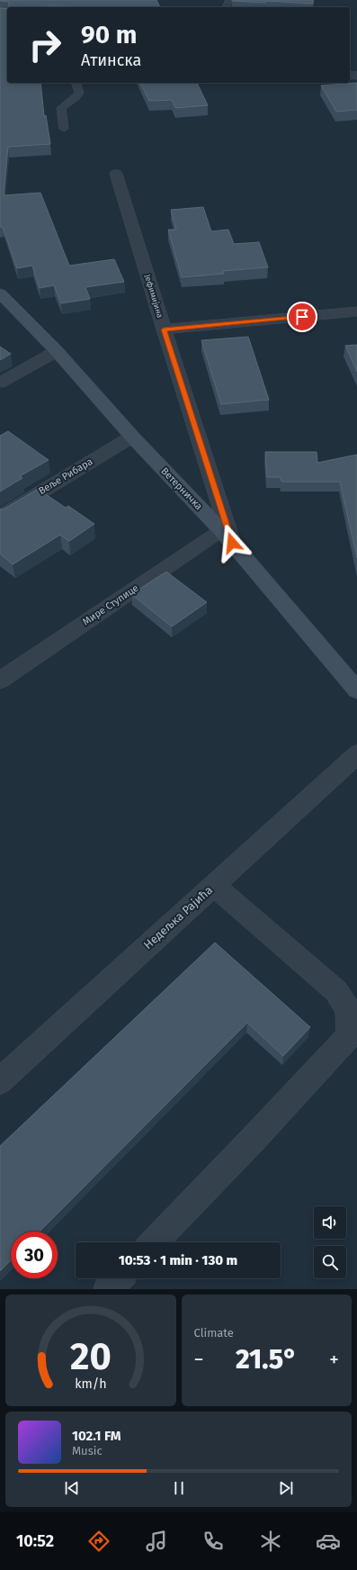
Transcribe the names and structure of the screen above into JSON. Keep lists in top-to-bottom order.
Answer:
{
  "streets": {
    "street": [
      "Јефимијина",
      "Веље Рибара",
      "Ветерничка",
      "Мире Ступице",
      "Недељка Рајића"
    ]
  },
  "crossings": [
    ["Јефимијина", "Ветерничка"],
    ["Јефимијина", "Мире Ступице"],
    ["Веље Рибара", "Ветерничка"],
    ["Ветерничка", "Мире Ступице"]
  ],
  "page": {
    "turn": ["90 m", "Атинска"],
    "limit": "30",
    "trip": "10:53 · 1 min · 130 m",
    "tile": "Climate",
    "heat": ["−", "21.5°", "+"],
    "song": ["102.1 FM", "Music"],
    "tabs": "10:52",
    "gauge": ["20", "km/h"]
  }
}
